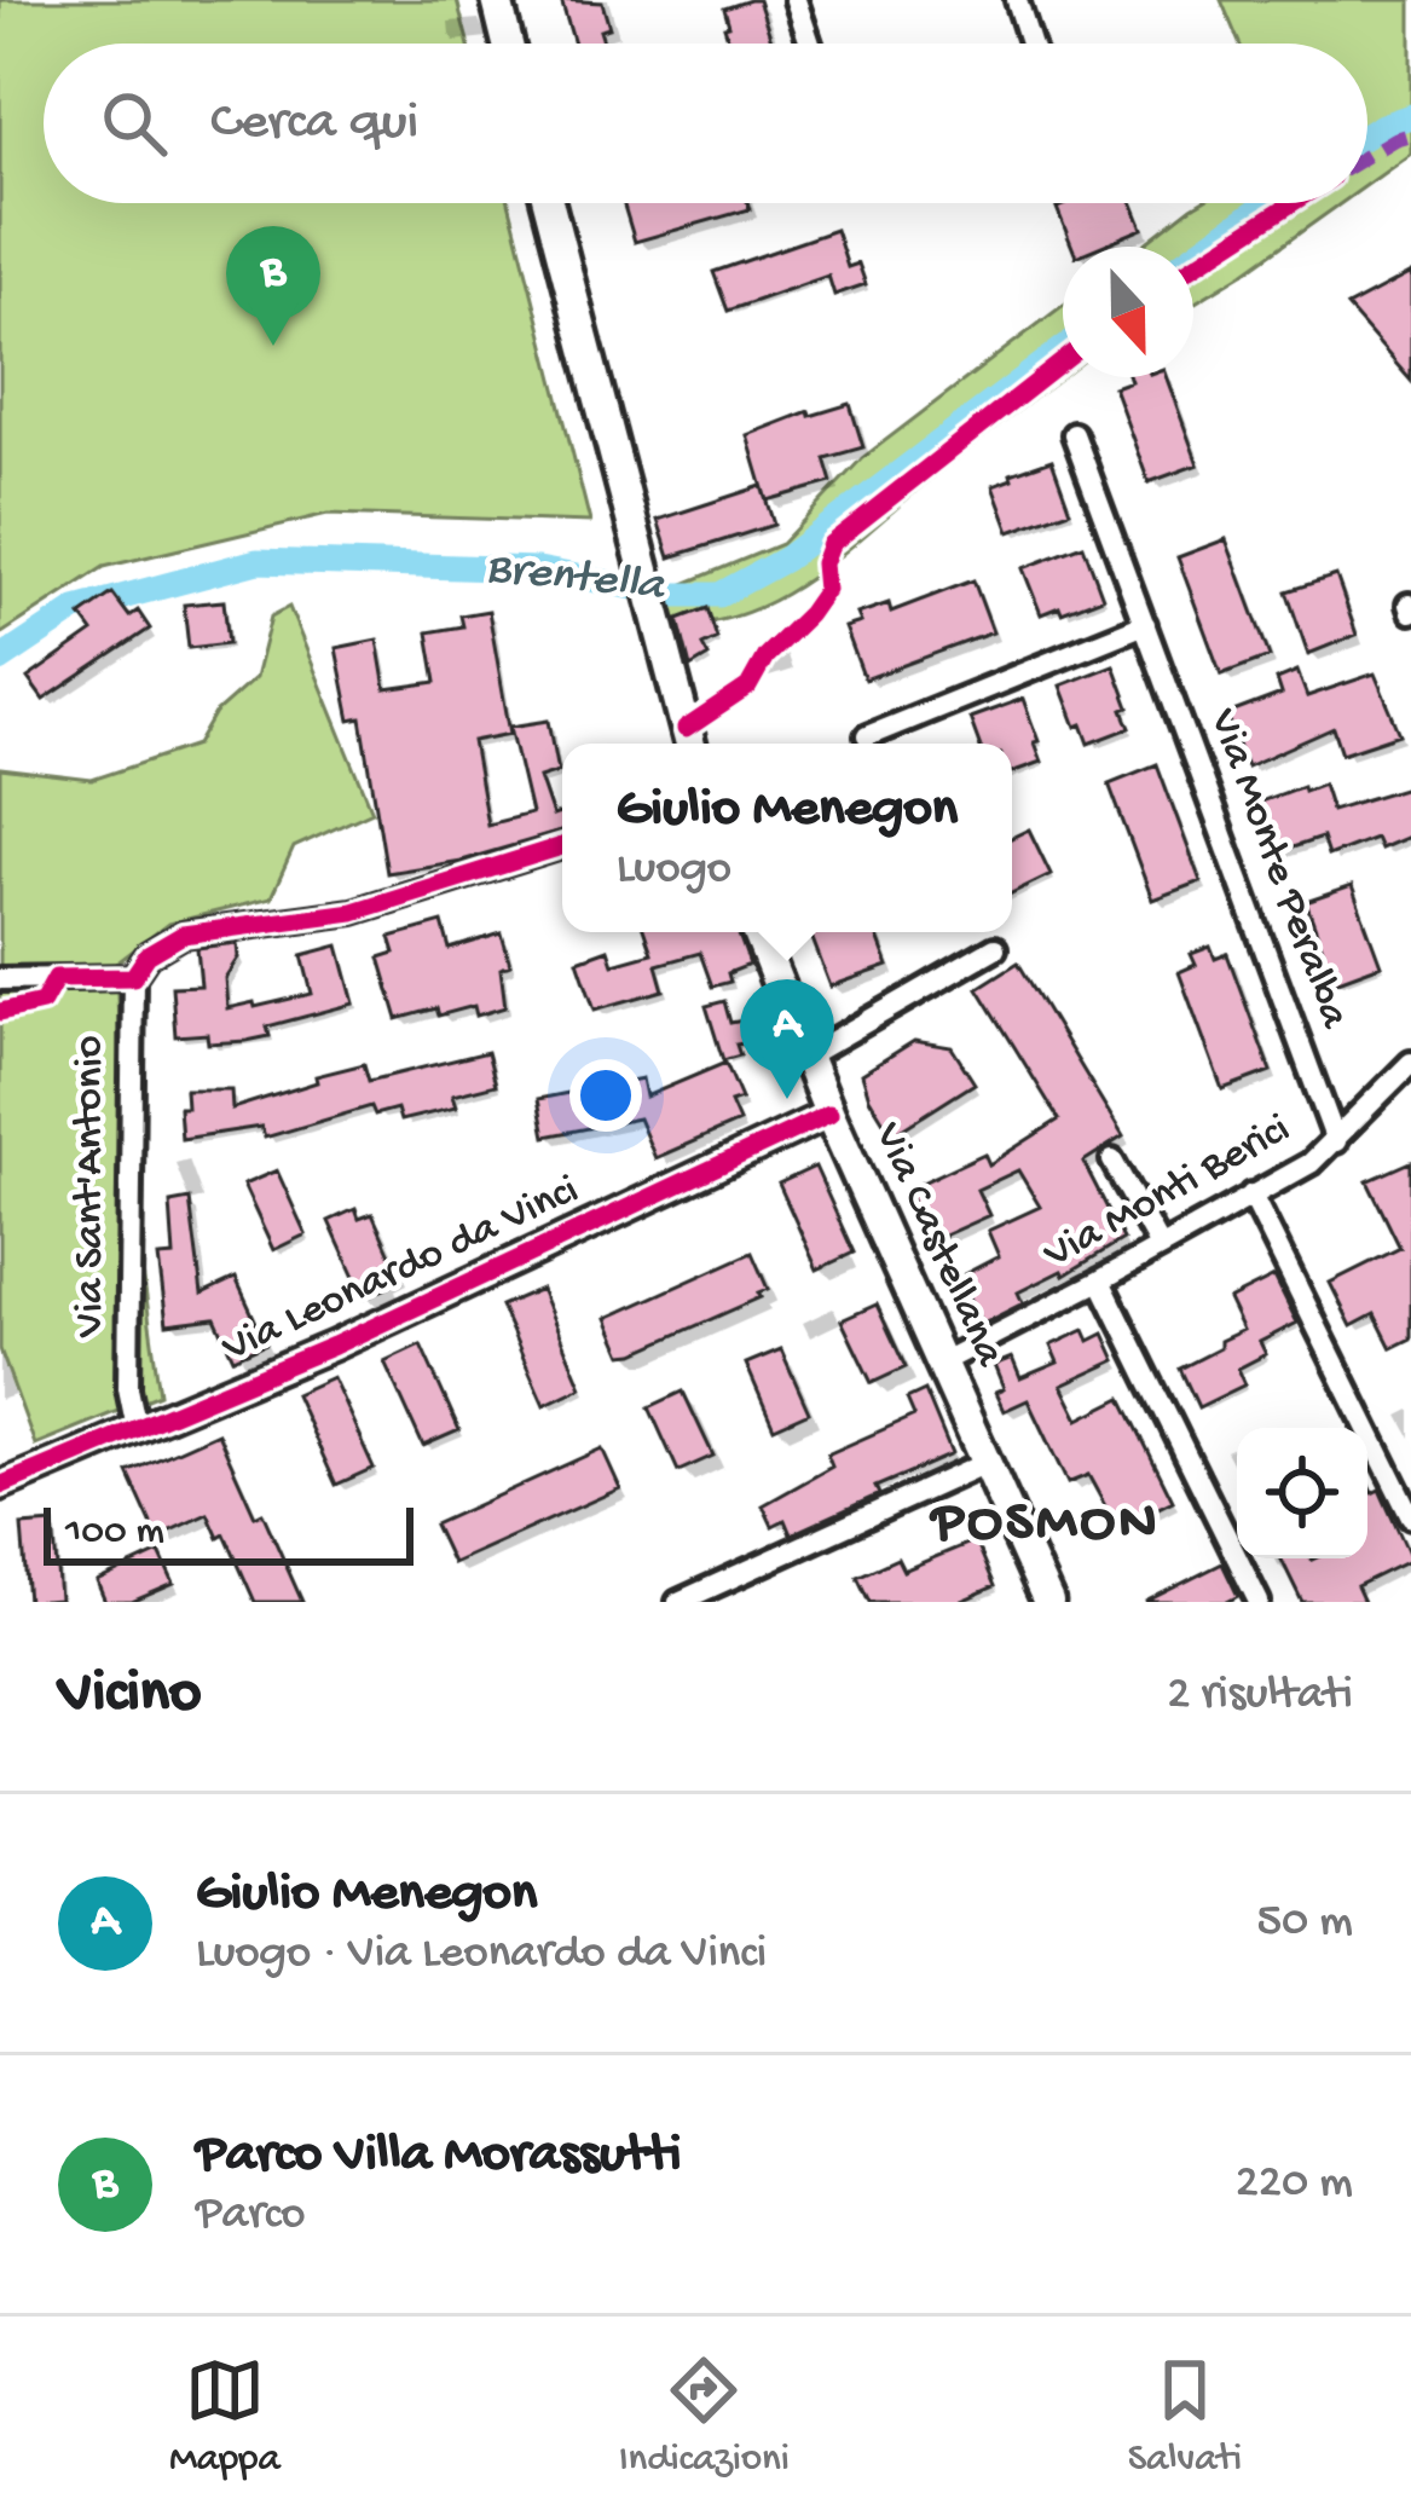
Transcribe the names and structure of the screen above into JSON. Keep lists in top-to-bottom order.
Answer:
{
  "streets": {
    "main road": ["Via Castellana"],
    "street": [
      "Via Monte Peralba",
      "Via Sant'Antonio",
      "Via Monti Berici",
      "Via Leonardo da Vinci"
    ]
  },
  "crossings": [
    ["Via Monte Peralba", "Via Monti Berici"],
    ["Via Sant'Antonio", "Via Leonardo da Vinci"],
    ["Via Monti Berici", "Via Castellana"],
    ["Via Castellana", "Via Leonardo da Vinci"]
  ],
  "districts": ["POSMON"],
  "water": ["Brentella"],
  "scale_bar": "100 m",
  "north": "bottom",
  "page": {
    "search": "Cerca qui",
    "pins": ["B", "A"],
    "popup": ["Giulio Menegon", "Luogo"],
    "scale": "100 m",
    "heading": ["Vicino", "2 risultati"],
    "list": [
      {
        "mark": "A",
        "name": "Giulio Menegon",
        "note": "Luogo · Via Leonardo da Vinci",
        "value": "50 m"
      },
      {
        "mark": "B",
        "name": "Parco Villa Morassutti",
        "note": "Parco",
        "value": "220 m"
      }
    ],
    "nav": ["Mappa", "Indicazioni", "Salvati"]
  }
}
